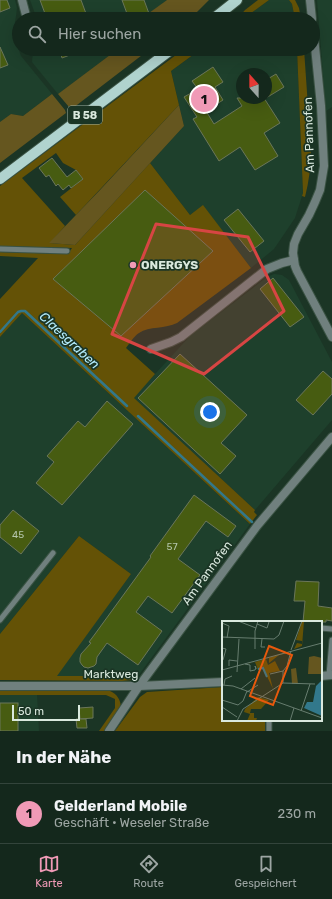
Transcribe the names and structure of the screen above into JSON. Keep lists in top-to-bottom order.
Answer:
{
  "streets": {
    "main road": ["B 58"],
    "street": ["Am Pannofen", "Marktweg"]
  },
  "crossings": [
    ["Am Pannofen", "Marktweg"]
  ],
  "water": ["Claesgraben"],
  "places": ["ONERGYS"],
  "house_numbers": ["45", "57"],
  "scale_bar": "50 m",
  "north": "top",
  "page": {
    "search": "Hier suchen",
    "pins": "1",
    "scale": "50 m",
    "heading": "In der Nähe",
    "list": [
      {
        "mark": "1",
        "name": "Gelderland Mobile",
        "note": "Geschäft · Weseler Straße",
        "value": "230 m"
      }
    ],
    "nav": ["Karte", "Route", "Gespeichert"]
  }
}
